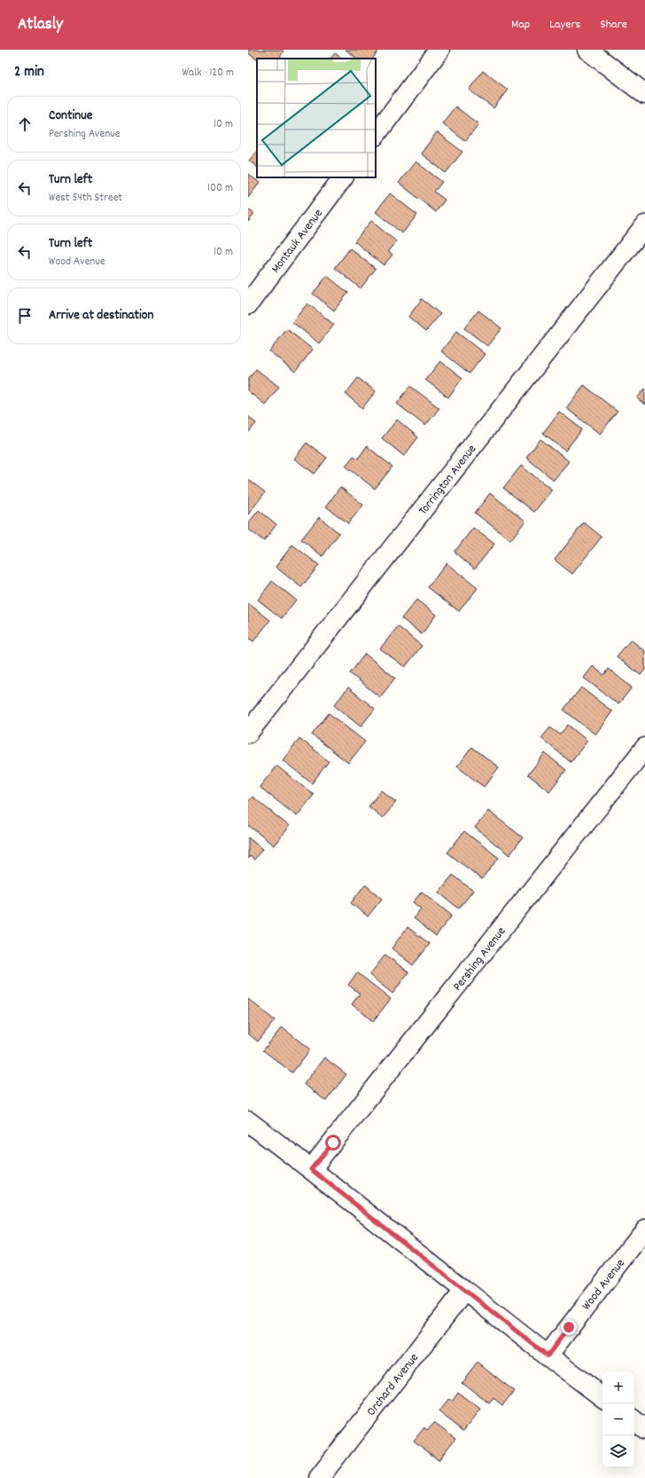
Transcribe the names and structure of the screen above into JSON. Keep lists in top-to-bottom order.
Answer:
{
  "streets": {
    "street": [
      "Montauk Avenue",
      "Torrington Avenue",
      "Pershing Avenue",
      "Wood Avenue",
      "Orchard Avenue"
    ]
  },
  "page": {
    "header": "Atlasly",
    "nav": ["Map", "Layers", "Share"],
    "heading": ["2 min", "Walk · 120 m"],
    "list": [
      ["Continue", "Pershing Avenue", "10 m"],
      ["Turn left", "West 54th Street", "100 m"],
      ["Turn left", "Wood Avenue", "10 m"],
      "Arrive at destination"
    ],
    "map_buttons": ["+", "−"]
  }
}
